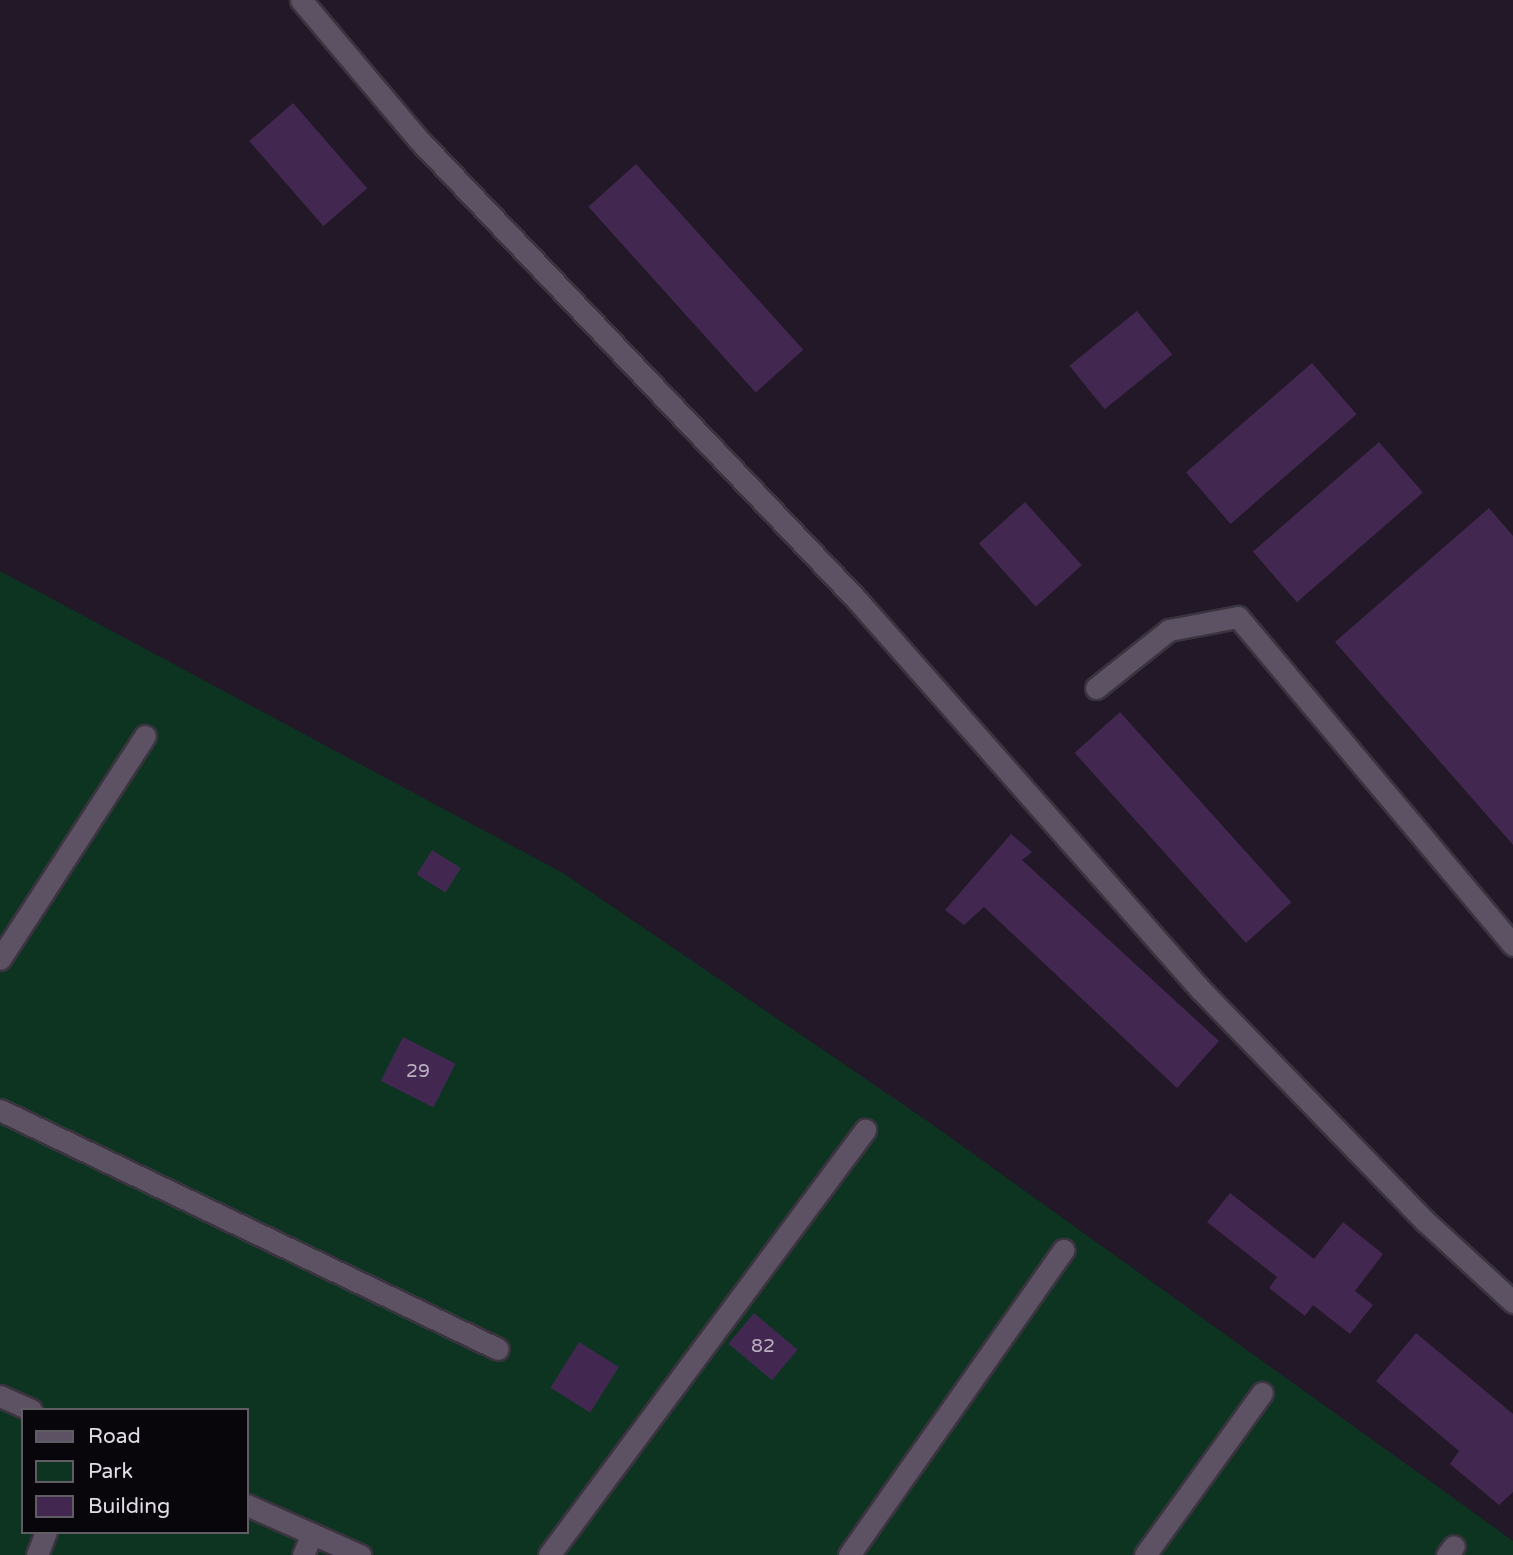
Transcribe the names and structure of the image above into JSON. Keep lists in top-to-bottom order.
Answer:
{
  "house_numbers": ["29", "82"],
  "legend": ["Road", "Park", "Building"]
}
